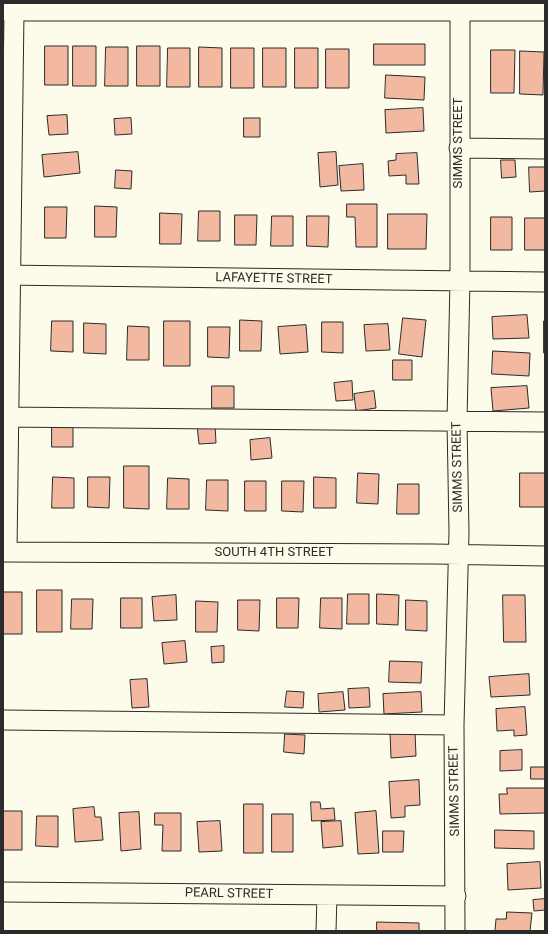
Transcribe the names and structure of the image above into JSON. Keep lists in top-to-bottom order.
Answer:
{
  "streets": {
    "street": [
      "SIMMS STREET",
      "LAFAYETTE STREET",
      "SOUTH 4TH STREET",
      "PEARL STREET"
    ]
  },
  "crossings": [
    ["SIMMS STREET", "LAFAYETTE STREET"],
    ["SIMMS STREET", "SOUTH 4TH STREET"],
    ["SIMMS STREET", "PEARL STREET"]
  ]
}
